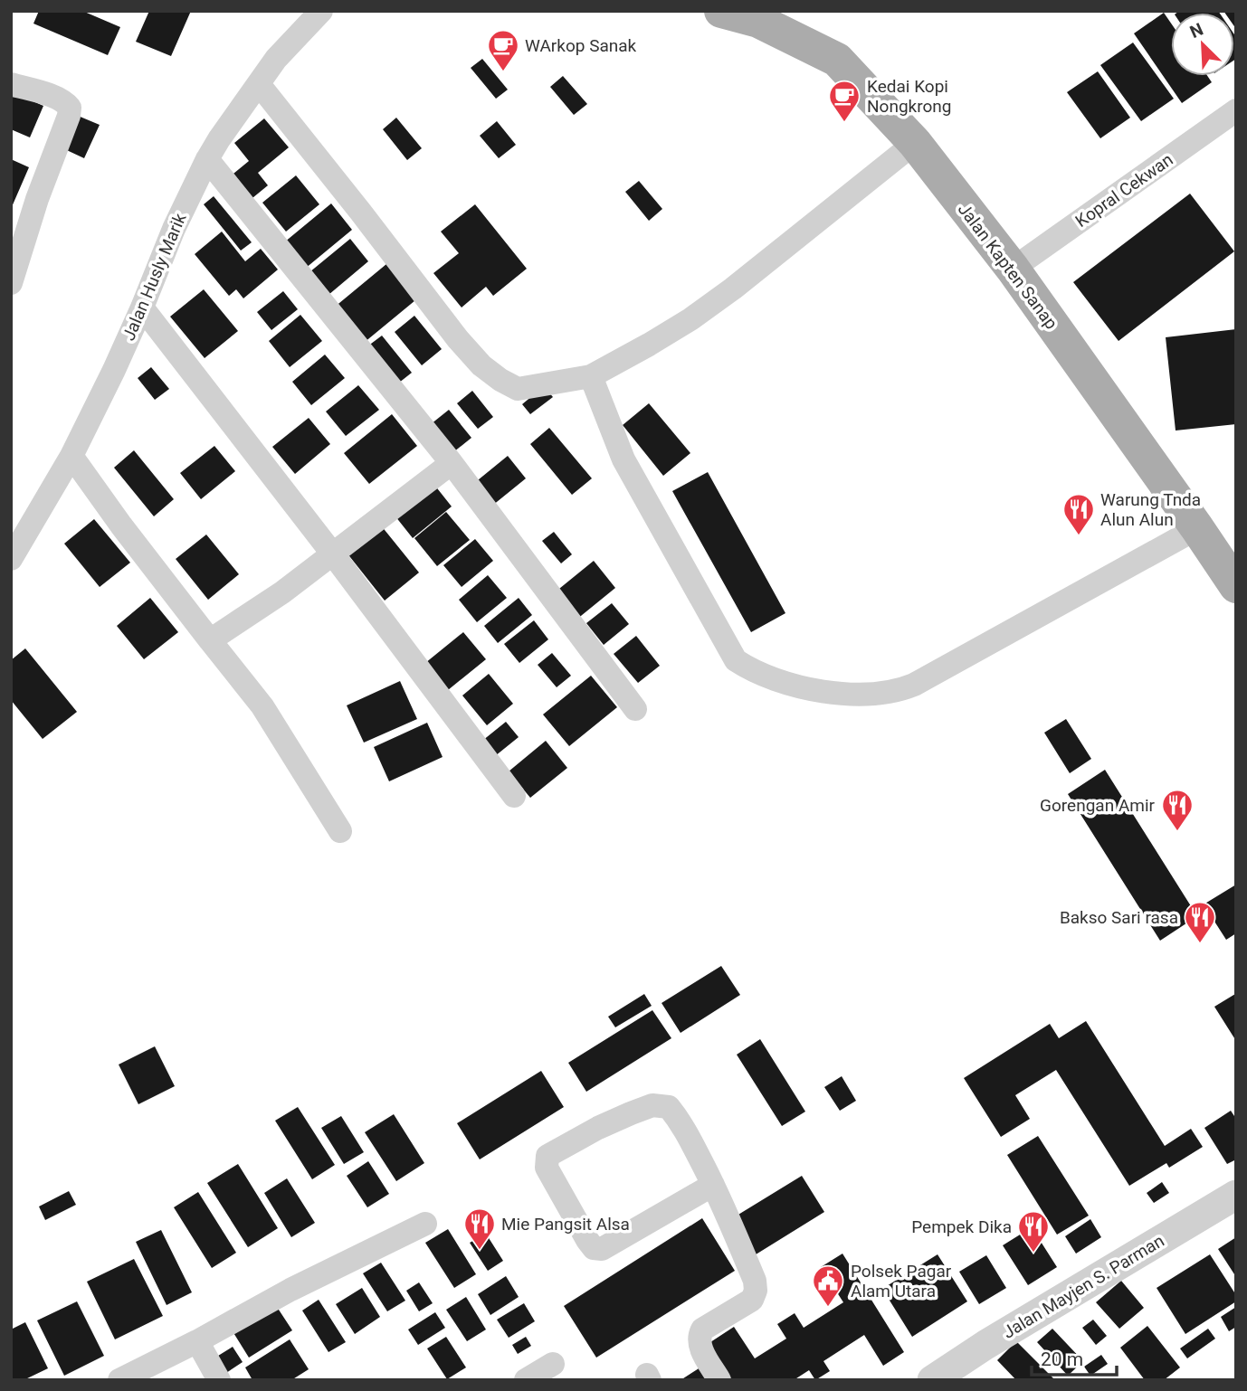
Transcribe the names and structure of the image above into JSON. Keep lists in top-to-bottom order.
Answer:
{
  "streets": {
    "main road": ["Jalan Kapten Sanap"],
    "street": ["Kopral Cekwan", "Jalan Husly Marik", "Jalan Mayjen S. Parman"]
  },
  "crossings": [
    ["Kopral Cekwan", "Jalan Kapten Sanap"]
  ],
  "places": {
    "cafe": ["WArkop Sanak", "Kedai Kopi Nongkrong"],
    "restaurant": [
      "Warung Tnda Alun Alun",
      "Gorengan Amir",
      "Bakso Sari rasa",
      "Mie Pangsit Alsa",
      "Pempek Dika"
    ],
    "public building": ["Polsek Pagar Alam Utara"]
  },
  "scale_bar": "20 m",
  "north": "top left"
}
